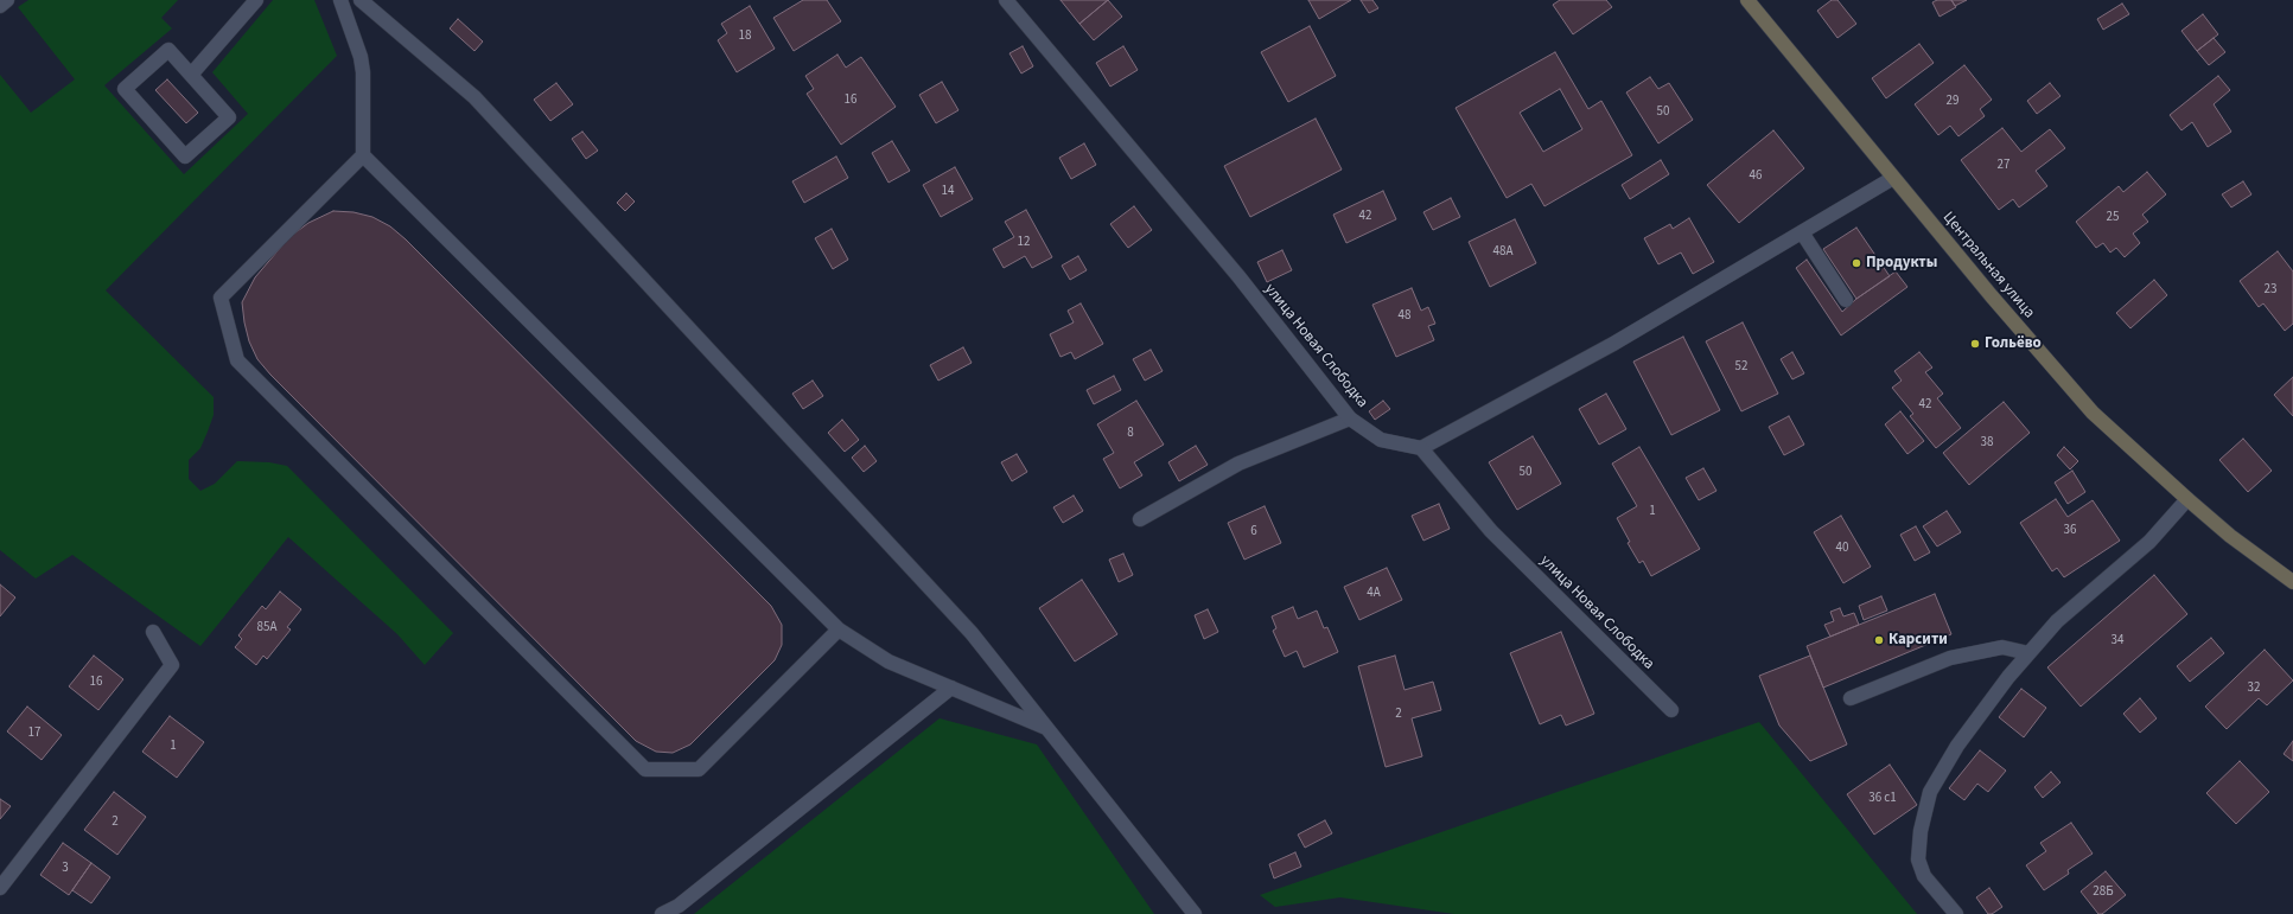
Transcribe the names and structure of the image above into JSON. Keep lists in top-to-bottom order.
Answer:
{
  "streets": {
    "main road": ["Центральная улица"],
    "street": ["улица Новая Слободка"]
  },
  "places": ["Продукты", "Гольёво", "Карсити"],
  "house_numbers": [
    "18",
    "16",
    "29",
    "50",
    "27",
    "46",
    "14",
    "42",
    "25",
    "12",
    "48А",
    "23",
    "48",
    "52",
    "42",
    "8",
    "38",
    "50",
    "1",
    "36",
    "6",
    "40",
    "4А",
    "85А",
    "34",
    "16",
    "32",
    "2",
    "17",
    "1",
    "36 с1",
    "2",
    "3",
    "28Б"
  ]
}
